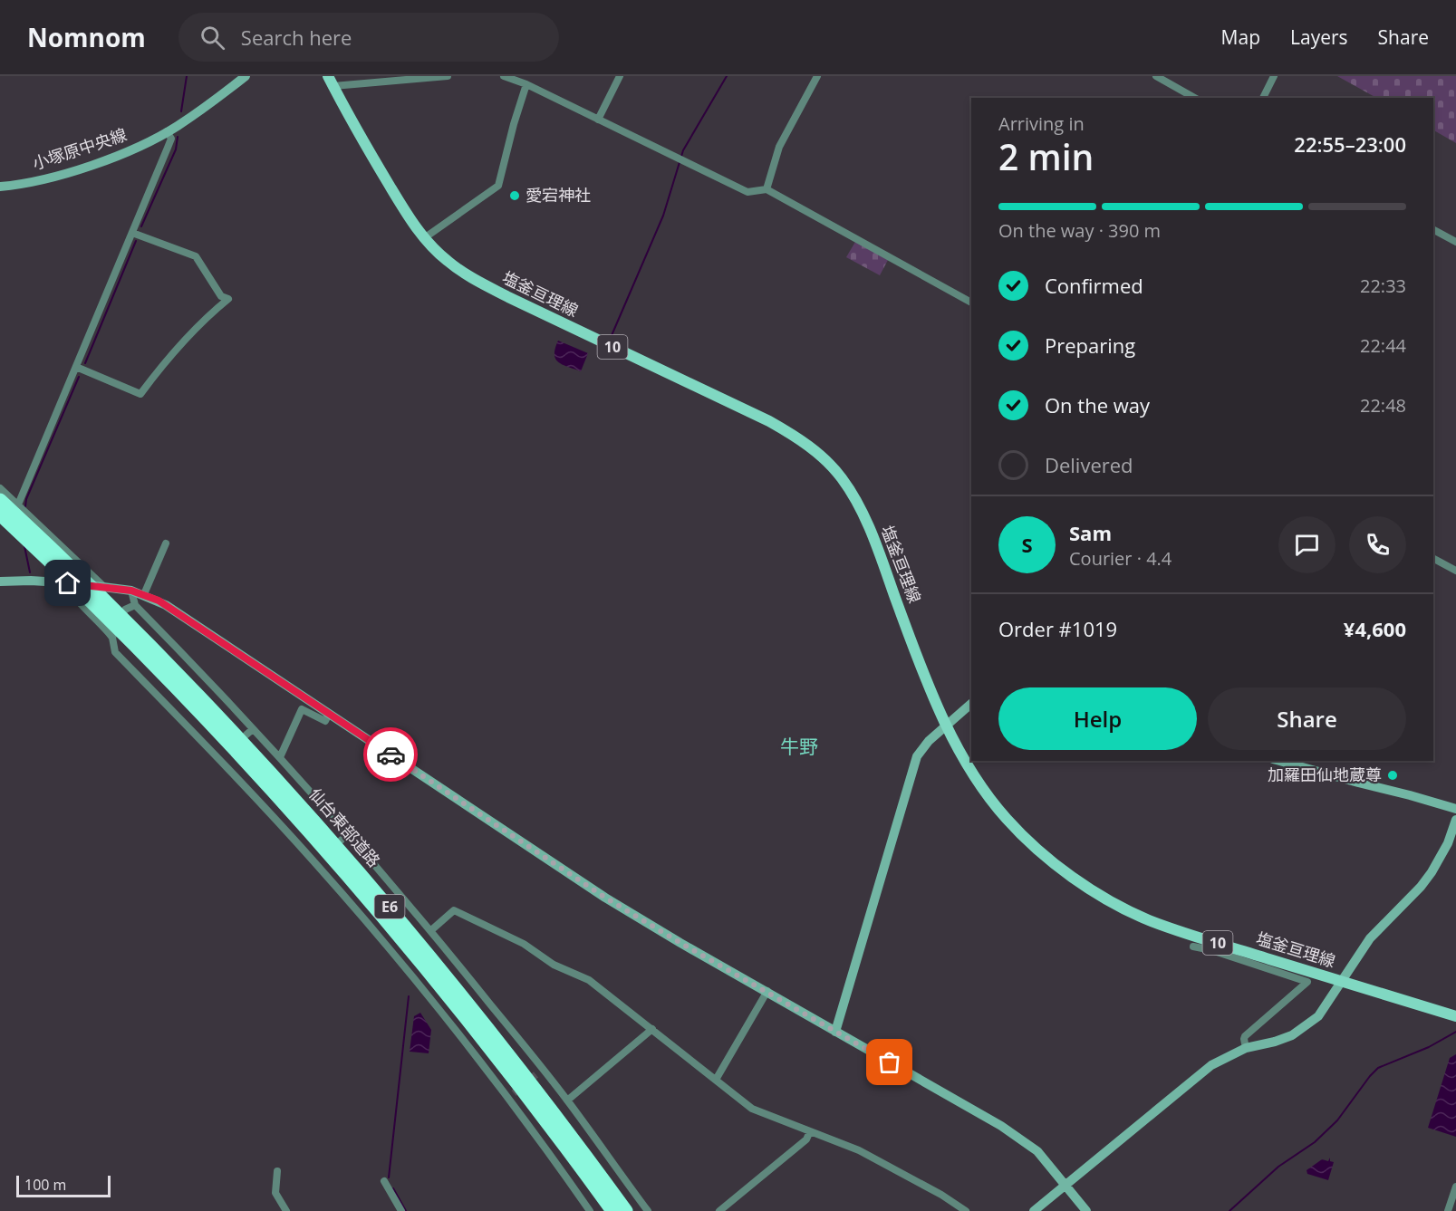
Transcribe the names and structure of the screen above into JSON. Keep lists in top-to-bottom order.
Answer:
{
  "streets": {
    "highway": ["仙台東部道路", "E6"],
    "main road": ["塩釜亘理線", "10"],
    "street": ["小塚原中央線"]
  },
  "districts": ["牛野"],
  "places": ["愛宕神社", "加羅田仙地蔵尊"],
  "scale_bar": "100 m",
  "page": {
    "header": "Nomnom",
    "search": "Search here",
    "nav": ["Map", "Layers", "Share"],
    "heading": ["2 min", "Arriving in", "22:55–23:00"],
    "panel": [
      "Sam",
      "Courier · 4.4",
      "Order #1019",
      "¥4,600"
    ],
    "bar": "On the way · 390 m",
    "list": [
      ["Confirmed", "22:33"],
      ["Preparing", "22:44"],
      ["On the way", "22:48"],
      "Delivered"
    ],
    "round": "S",
    "buttons": ["Help", "Share"],
    "scale": "100 m"
  }
}
